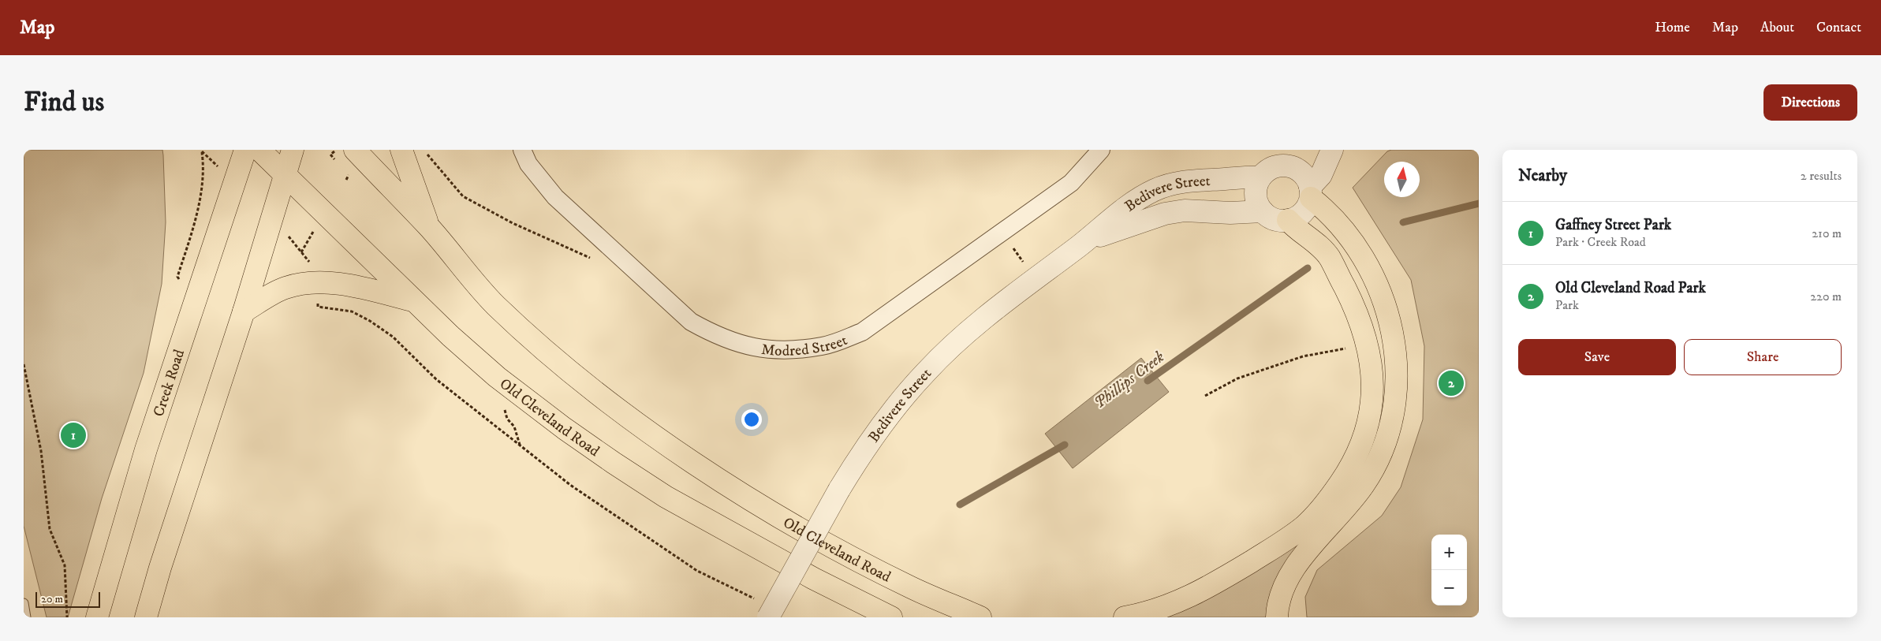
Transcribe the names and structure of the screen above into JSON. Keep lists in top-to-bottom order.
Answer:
{
  "streets": {
    "main road": ["Creek Road", "Old Cleveland Road"],
    "street": ["Bedivere Street", "Modred Street"]
  },
  "water": ["Phillips Creek"],
  "scale_bar": "20 m",
  "north": "top",
  "page": {
    "header": "Map",
    "nav": [
      "Home",
      "Map",
      "About",
      "Contact"
    ],
    "buttons": [
      "Directions",
      ["Save", "Share"]
    ],
    "title": "Find us",
    "heading": ["Nearby", "2 results"],
    "list": [
      {
        "mark": "1",
        "name": "Gaffney Street Park",
        "note": "Park · Creek Road",
        "value": "210 m"
      },
      {
        "mark": "2",
        "name": "Old Cleveland Road Park",
        "note": "Park",
        "value": "220 m"
      }
    ],
    "pins": ["2", "1"],
    "map_buttons": ["+", "−"],
    "scale": "20 m"
  }
}
